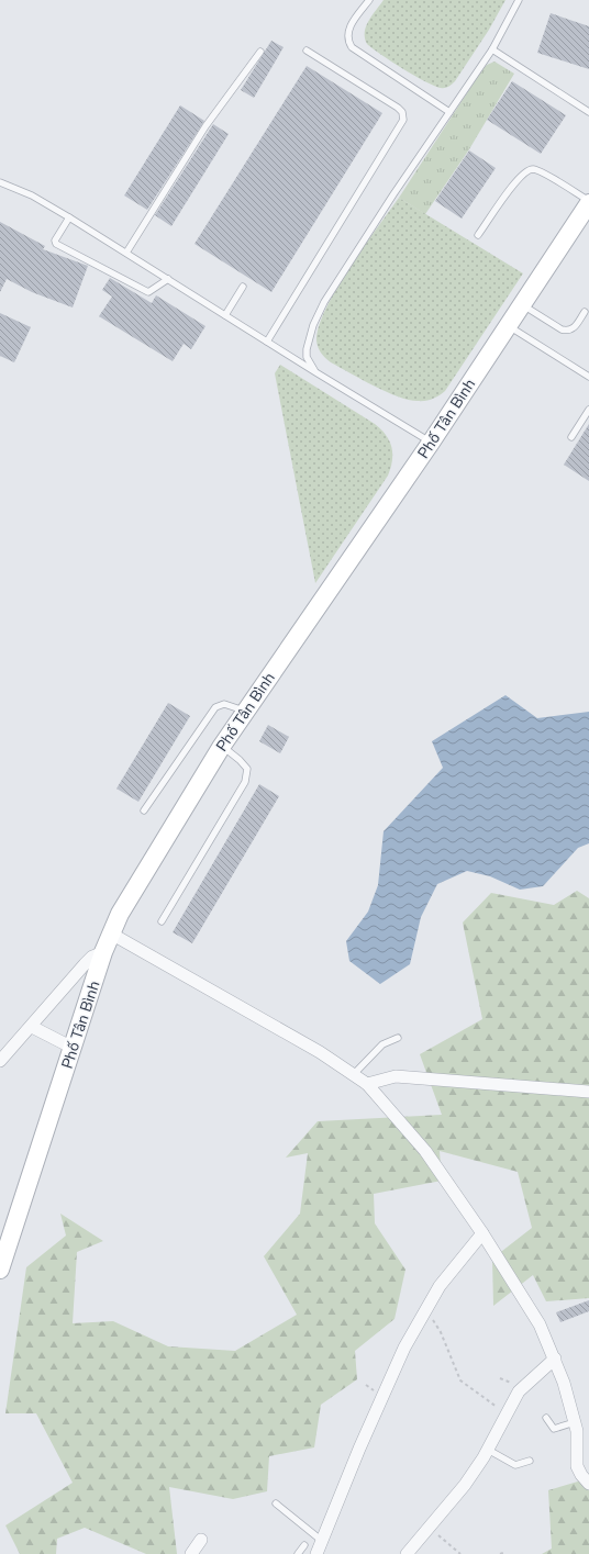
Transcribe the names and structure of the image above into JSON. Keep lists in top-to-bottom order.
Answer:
{
  "streets": {
    "street": ["Phố Tân Bình"]
  }
}
